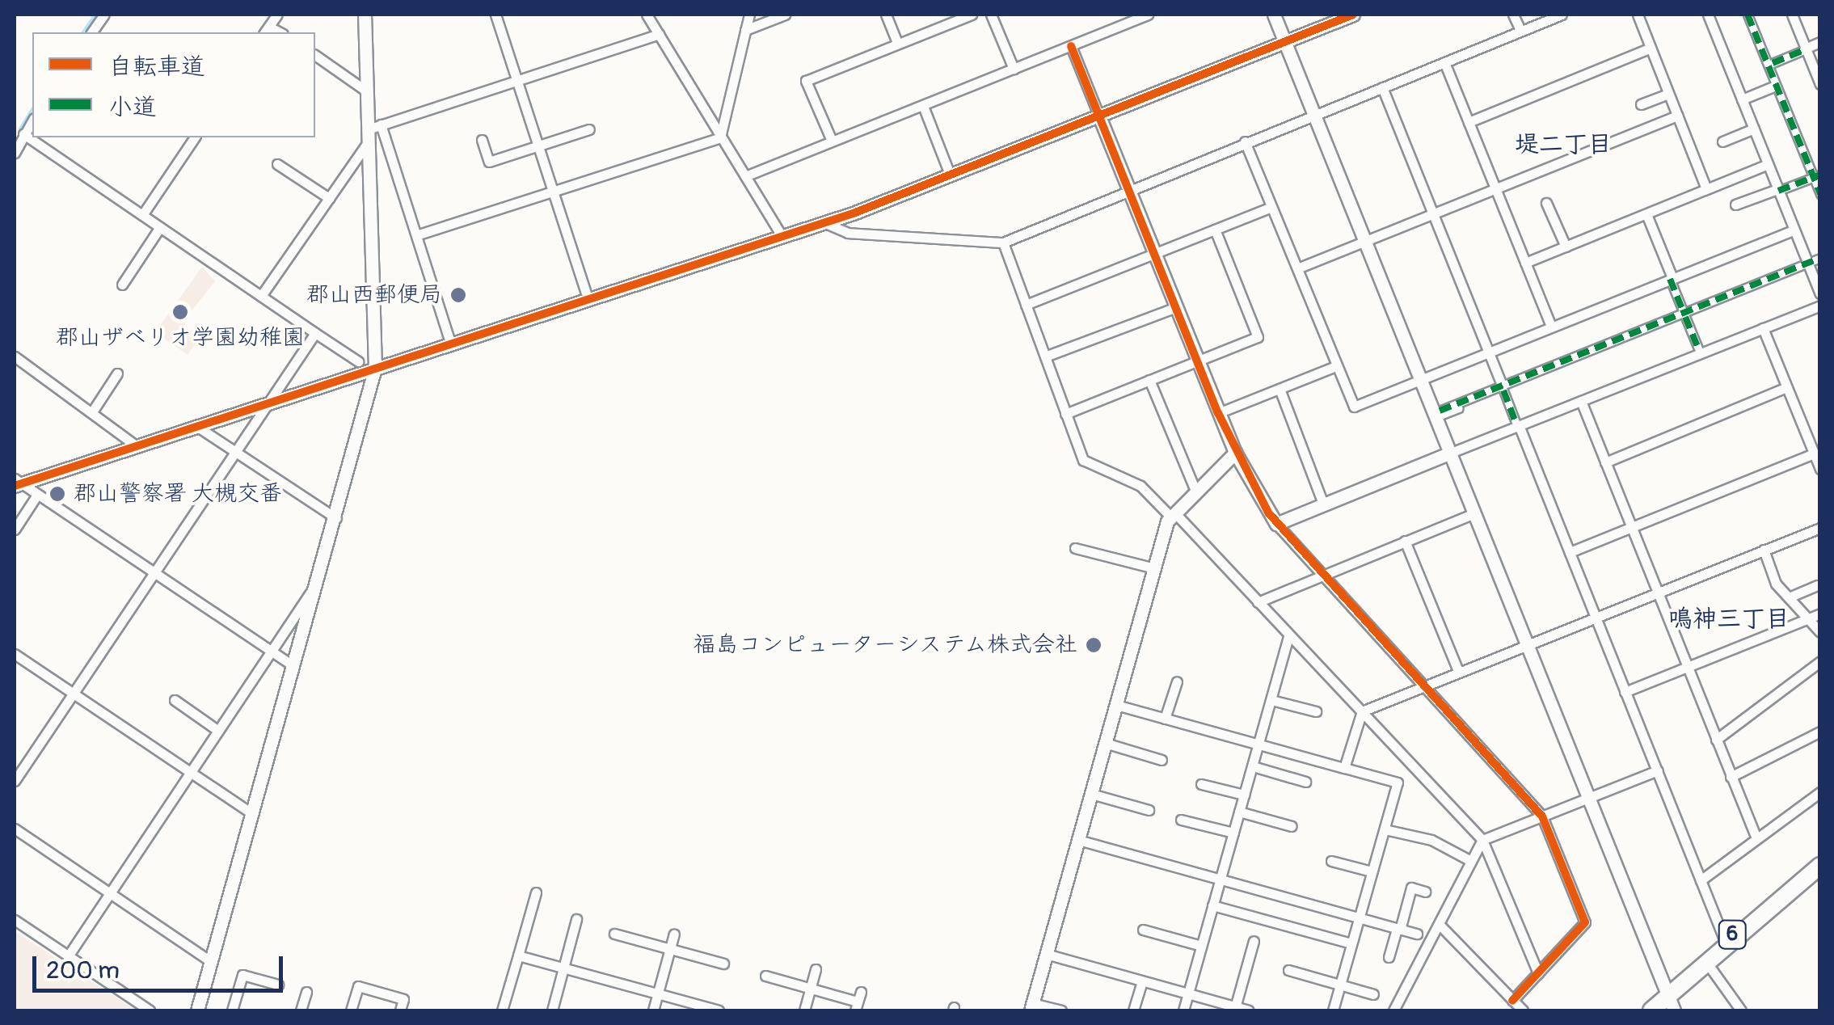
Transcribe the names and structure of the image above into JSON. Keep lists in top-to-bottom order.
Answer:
{
  "streets": {
    "main road": ["6"]
  },
  "districts": ["堤二丁目", "鳴神三丁目"],
  "places": [
    "郡山西郵便局",
    "郡山ザベリオ学園幼稚園",
    "郡山警察署 大槻交番",
    "福島コンピューターシステム株式会社"
  ],
  "legend": ["自転車道", "小道"],
  "scale_bar": "200 m"
}
